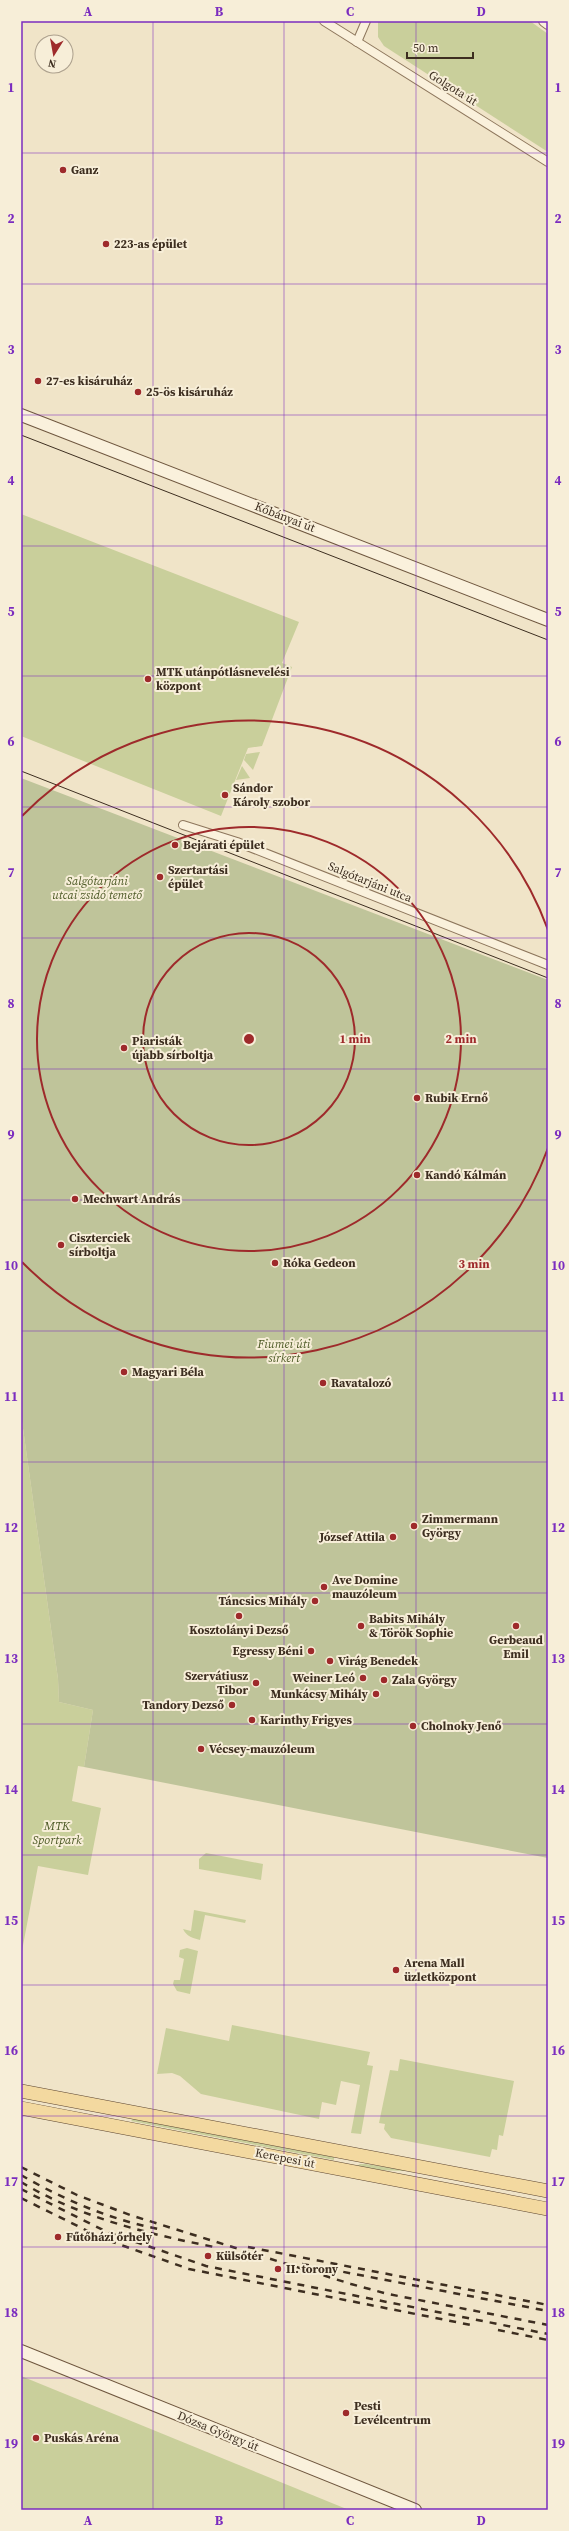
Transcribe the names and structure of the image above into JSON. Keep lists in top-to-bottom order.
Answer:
{
  "streets": {
    "main road": ["Kőbányai út", "Kerepesi út", "Dózsa György út"],
    "street": ["Golgota út", "Salgótarjáni utca"]
  },
  "parks": ["Salgótarjáni utcai zsidó temető", "Fiumei úti sírkert", "MTK Sportpark"],
  "places": [
    "Ganz",
    "223-as épület",
    "27-es kisáruház",
    "25-ös kisáruház",
    "MTK utánpótlásnevelési központ",
    "Sándor Károly szobor",
    "Bejárati épület",
    "Szertartási épület",
    "Piaristák újabb sírboltja",
    "Rubik Ernő",
    "Kandó Kálmán",
    "Mechwart András",
    "Ciszterciek sírboltja",
    "Róka Gedeon",
    "Magyari Béla",
    "Ravatalozó",
    "Zimmermann György",
    "József Attila",
    "Ave Domine mauzóleum",
    "Táncsics Mihály",
    "Kosztolányi Dezső",
    "Babits Mihály & Török Sophie",
    "Gerbeaud Emil",
    "Egressy Béni",
    "Virág Benedek",
    "Weiner Leó",
    "Zala György",
    "Szervátiusz Tibor",
    "Munkácsy Mihály",
    "Tandory Dezső",
    "Karinthy Frigyes",
    "Cholnoky Jenő",
    "Vécsey-mauzóleum",
    "Arena Mall üzletközpont",
    "Fűtőházi őrhely",
    "Külsőtér",
    "II. torony",
    "Pesti Levélcentrum",
    "Puskás Aréna"
  ],
  "scale_bar": "50 m",
  "north": "bottom",
  "grid": {
    "columns": [
      "A",
      "B",
      "C",
      "D"
    ],
    "rows": [
      "1",
      "2",
      "3",
      "4",
      "5",
      "6",
      "7",
      "8",
      "9",
      "10",
      "11",
      "12",
      "13",
      "14",
      "15",
      "16",
      "17",
      "18",
      "19"
    ]
  },
  "rings": ["1 min", "2 min", "3 min"]
}
